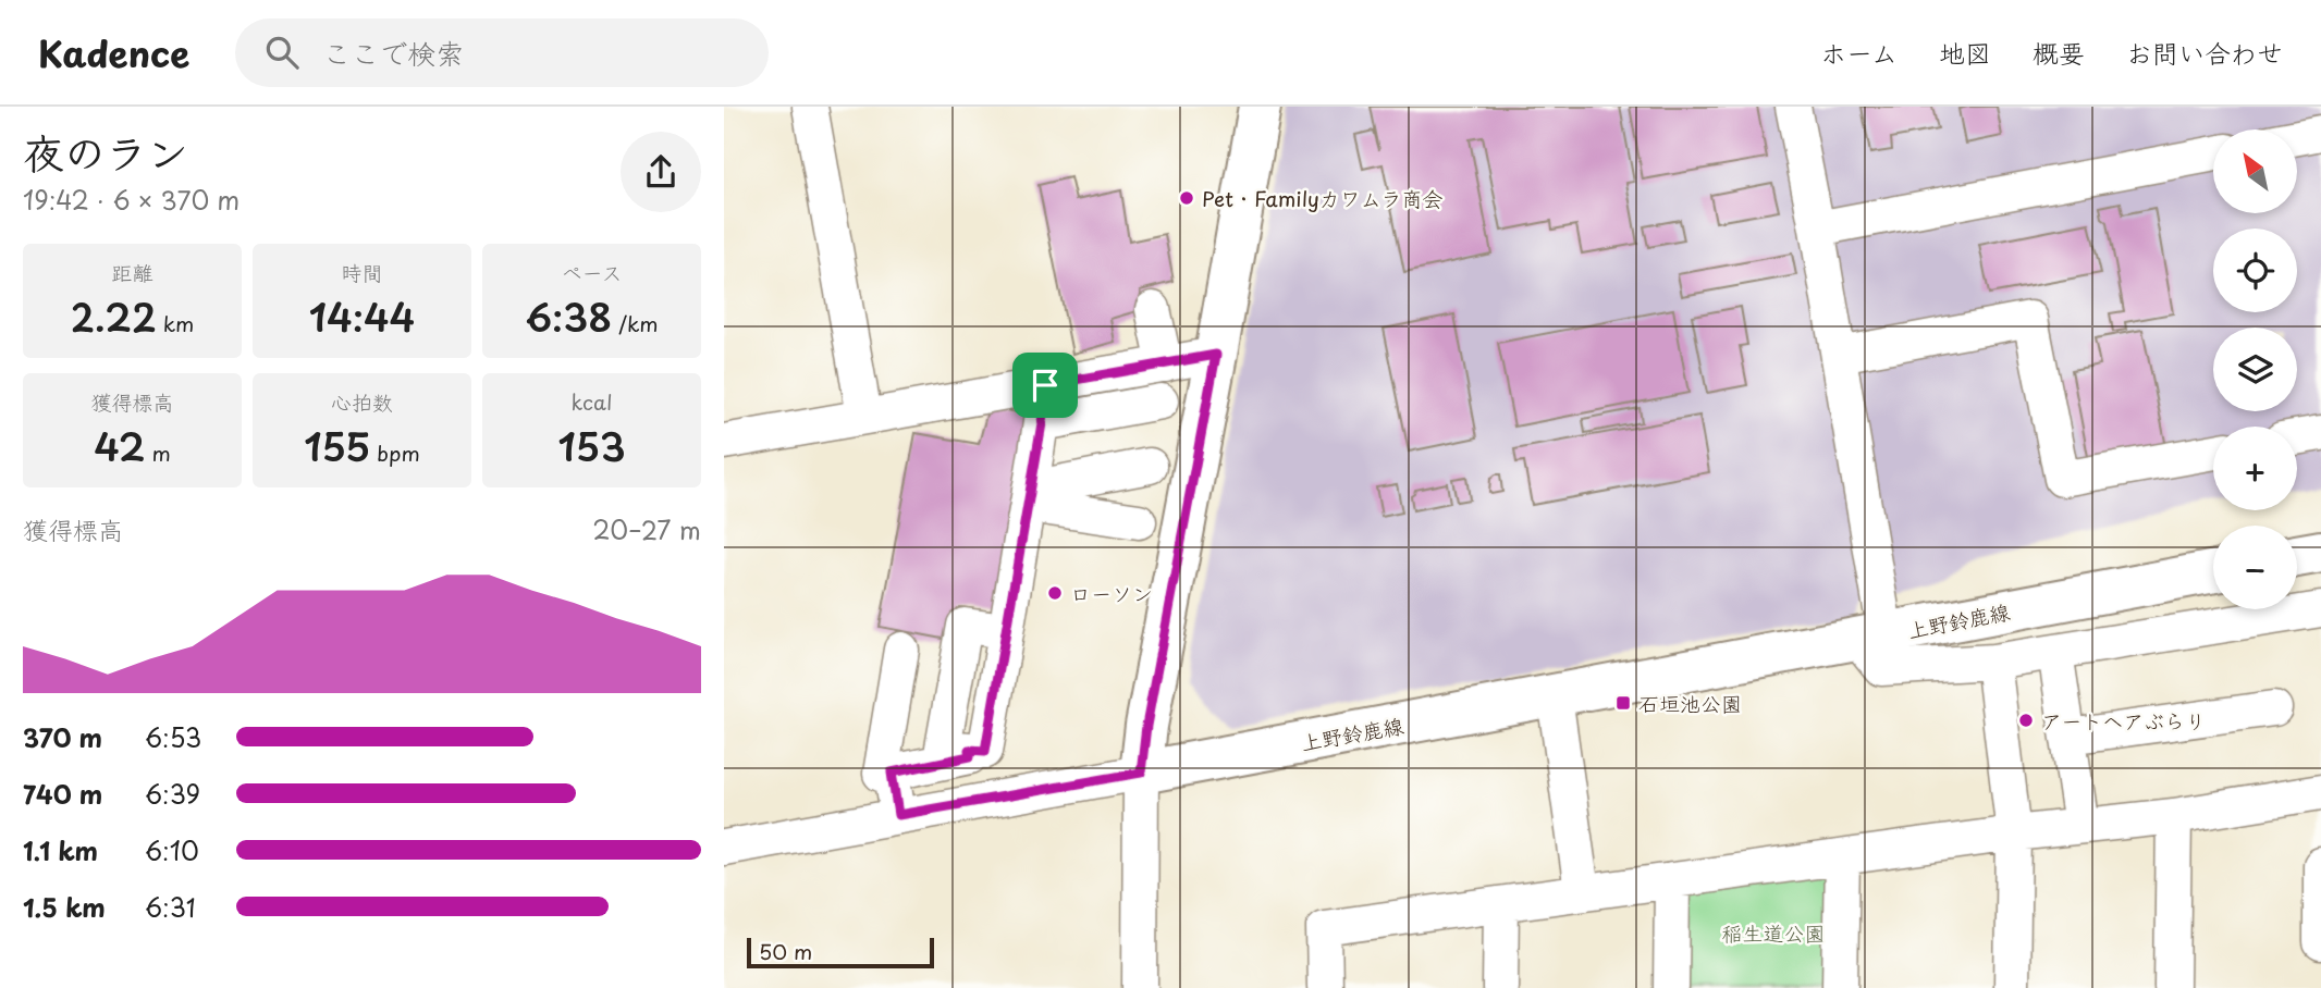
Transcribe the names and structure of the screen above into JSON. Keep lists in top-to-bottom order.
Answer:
{
  "streets": {
    "main road": ["上野鈴鹿線"]
  },
  "parks": ["稲生道公園"],
  "places": {
    "other": ["Pet・Familyカワムラ商会", "ローソン", "アートヘアぶらり"],
    "transit": ["石垣池公園"]
  },
  "scale_bar": "50 m",
  "north": "top left",
  "page": {
    "header": "Kadence",
    "search": "ここで検索",
    "nav": [
      "ホーム",
      "地図",
      "概要",
      "お問い合わせ"
    ],
    "heading": ["夜のラン", "19:42 · 6 × 370 m"],
    "map_buttons": ["+", "−"],
    "stats": [
      ["距離", "2.22 km"],
      ["時間", "14:44"],
      ["ペース", "6:38 /km"],
      ["獲得標高", "42 m"],
      ["心拍数", "155 bpm"],
      ["kcal", "153"]
    ],
    "chart": ["獲得標高", "20–27 m"],
    "list": [
      {
        "name": "370 m",
        "note": "6:53"
      },
      {
        "name": "740 m",
        "note": "6:39"
      },
      {
        "name": "1.1 km",
        "note": "6:10"
      },
      {
        "name": "1.5 km",
        "note": "6:31"
      }
    ],
    "scale": "50 m"
  }
}
